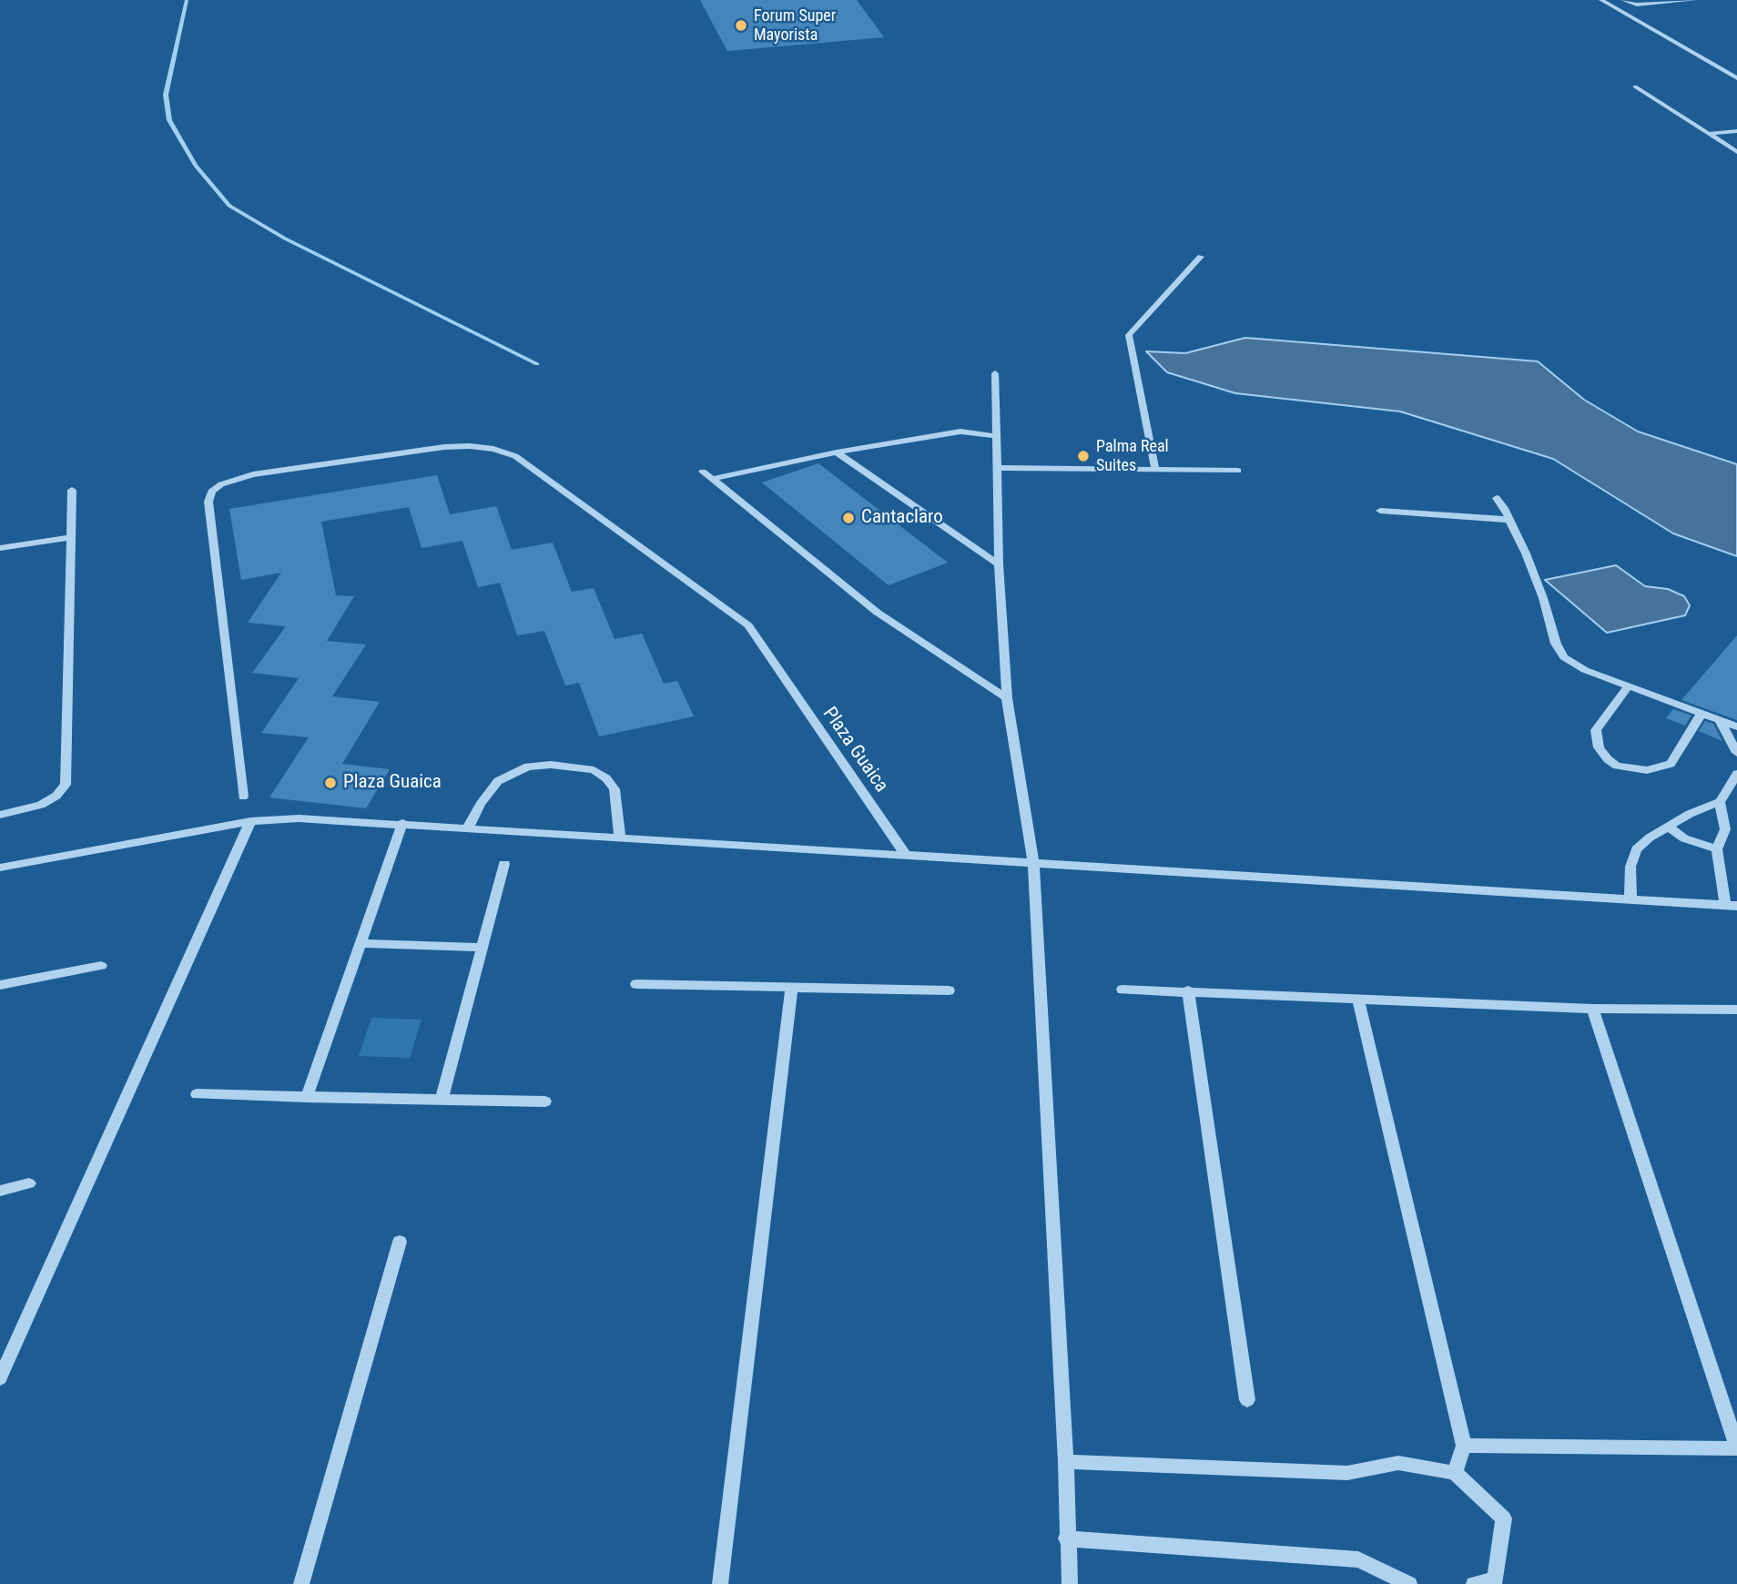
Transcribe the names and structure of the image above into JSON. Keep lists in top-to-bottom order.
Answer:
{
  "streets": {
    "street": ["Plaza Guaica"]
  },
  "places": [
    "Forum Super Mayorista",
    "Palma Real Suites",
    "Cantaclaro",
    "Plaza Guaica"
  ]
}
